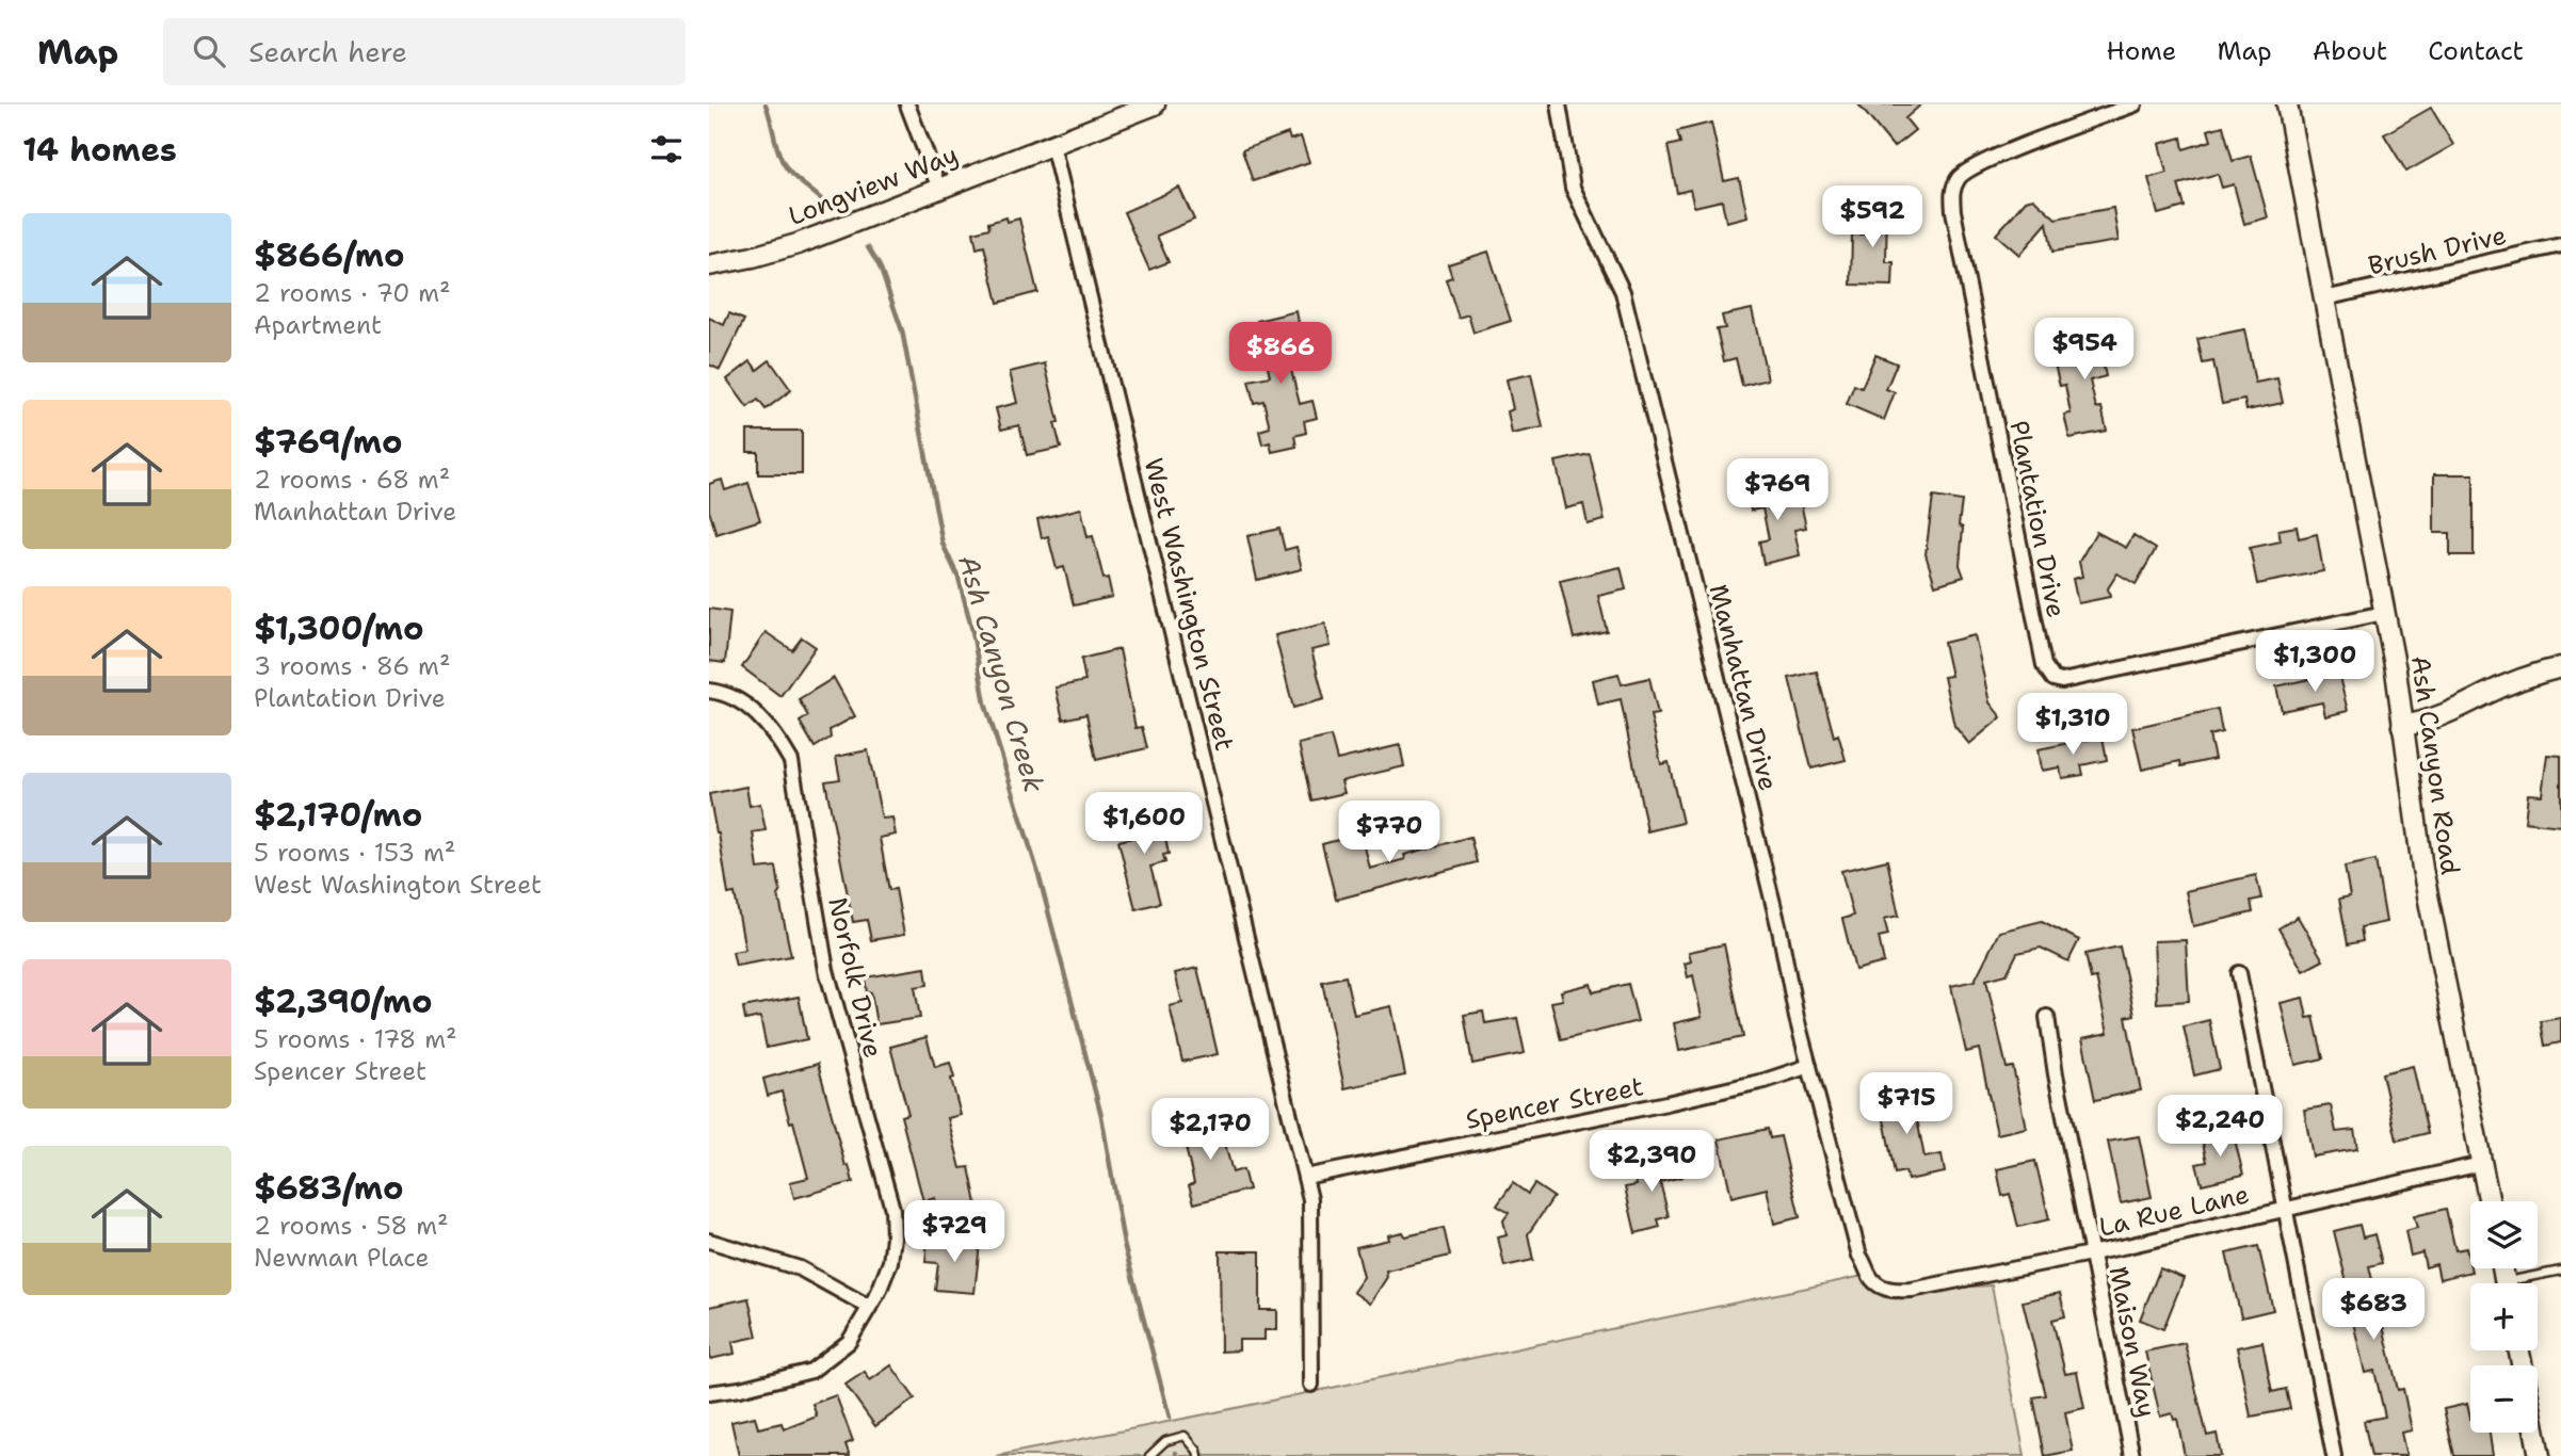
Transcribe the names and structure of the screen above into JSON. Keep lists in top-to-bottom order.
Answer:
{
  "streets": {
    "street": [
      "Longview Way",
      "Brush Drive",
      "Plantation Drive",
      "West Washington Street",
      "Manhattan Drive",
      "Ash Canyon Road",
      "Norfolk Drive",
      "Spencer Street",
      "La Rue Lane",
      "Maison Way"
    ]
  },
  "crossings": [
    ["Longview Way", "West Washington Street"],
    ["Brush Drive", "Ash Canyon Road"],
    ["Plantation Drive", "Ash Canyon Road"],
    ["West Washington Street", "Spencer Street"],
    ["Manhattan Drive", "Spencer Street"],
    ["Manhattan Drive", "La Rue Lane"],
    ["Ash Canyon Road", "La Rue Lane"],
    ["La Rue Lane", "Maison Way"]
  ],
  "water": ["Ash Canyon Creek"],
  "page": {
    "header": "Map",
    "search": "Search here",
    "nav": [
      "Home",
      "Map",
      "About",
      "Contact"
    ],
    "heading": "14 homes",
    "price": [
      "$592",
      "$954",
      "$866",
      "$769",
      "$1,300",
      "$1,310",
      "$1,600",
      "$770",
      "$715",
      "$2,240",
      "$2,170",
      "$2,390",
      "$729",
      "$683"
    ],
    "list": [
      {
        "name": "$866/mo",
        "note": "2 rooms · 70 m² · Apartment"
      },
      {
        "name": "$769/mo",
        "note": "2 rooms · 68 m² · Manhattan Drive"
      },
      {
        "name": "$1,300/mo",
        "note": "3 rooms · 86 m² · Plantation Drive"
      },
      {
        "name": "$2,170/mo",
        "note": "5 rooms · 153 m² · West Washington Street"
      },
      {
        "name": "$2,390/mo",
        "note": "5 rooms · 178 m² · Spencer Street"
      },
      {
        "name": "$683/mo",
        "note": "2 rooms · 58 m² · Newman Place"
      }
    ],
    "map_buttons": ["+", "−"]
  }
}
